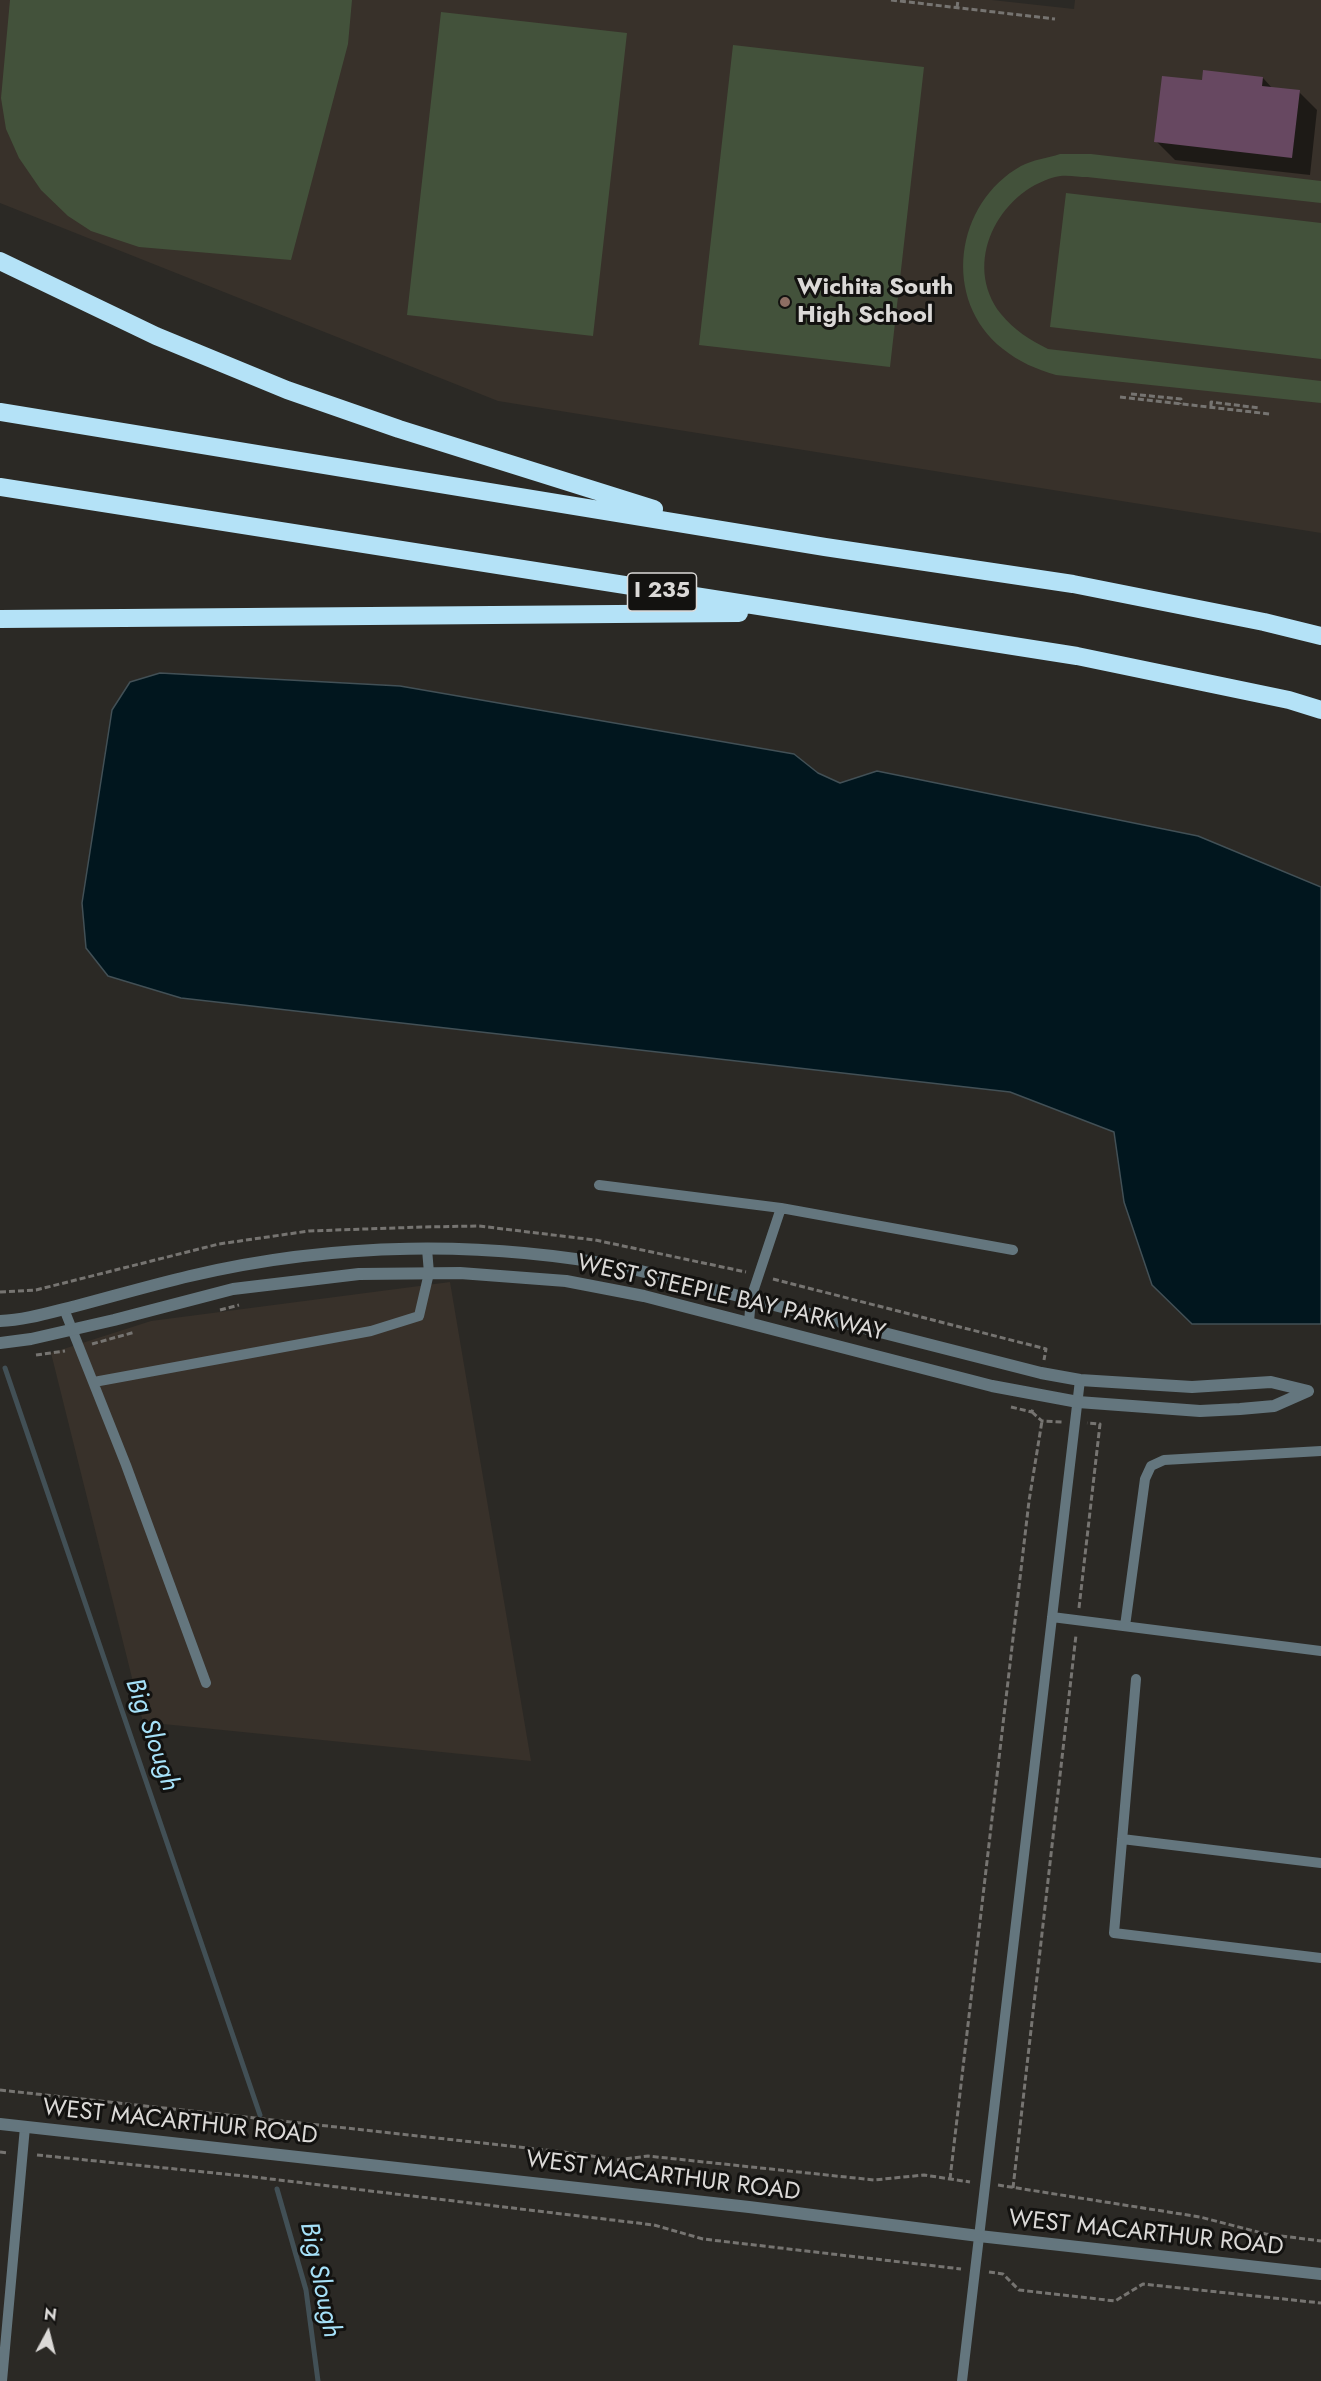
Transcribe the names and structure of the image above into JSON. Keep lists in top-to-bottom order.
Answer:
{
  "streets": {
    "highway": ["I 235"],
    "street": ["WEST STEEPLE BAY PARKWAY", "WEST MACARTHUR ROAD"]
  },
  "water": ["Big Slough"],
  "places": ["Wichita South High School"],
  "north": "top"
}
